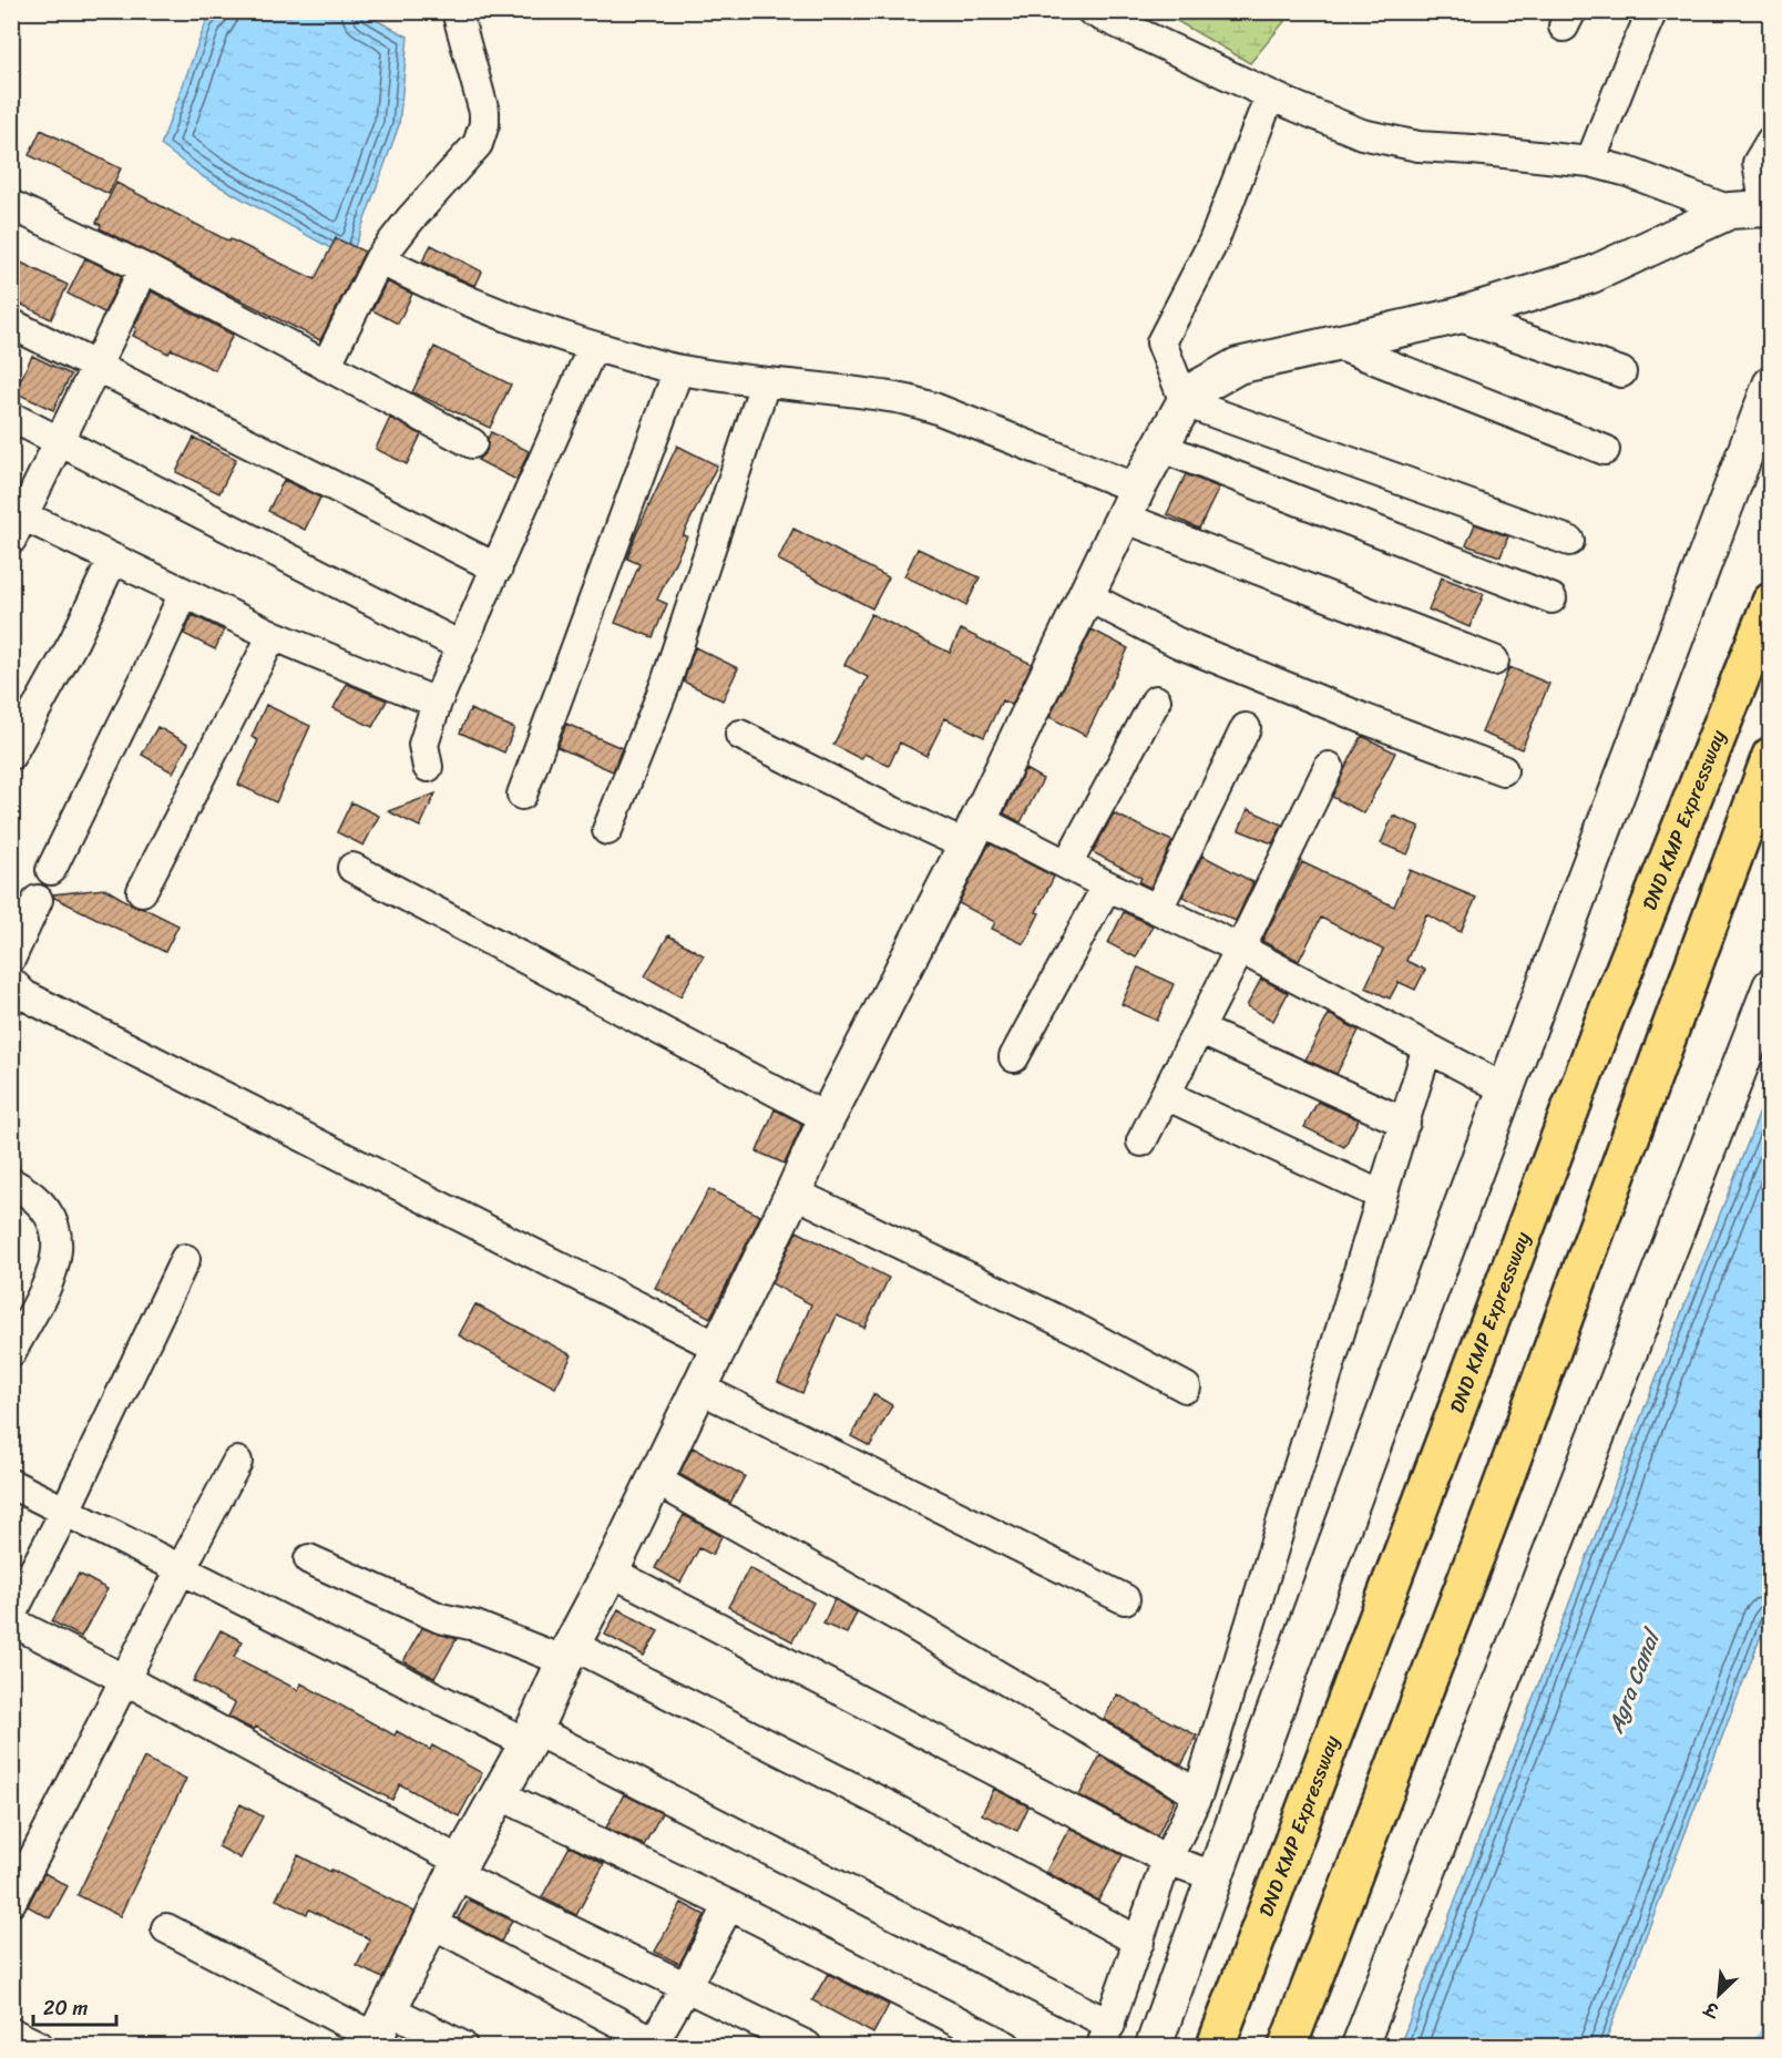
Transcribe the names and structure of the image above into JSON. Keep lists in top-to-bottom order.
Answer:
{
  "streets": {
    "highway": ["DND KMP Expressway"]
  },
  "water": ["Agra Canal"],
  "scale_bar": "20 m",
  "north": "bottom left"
}
